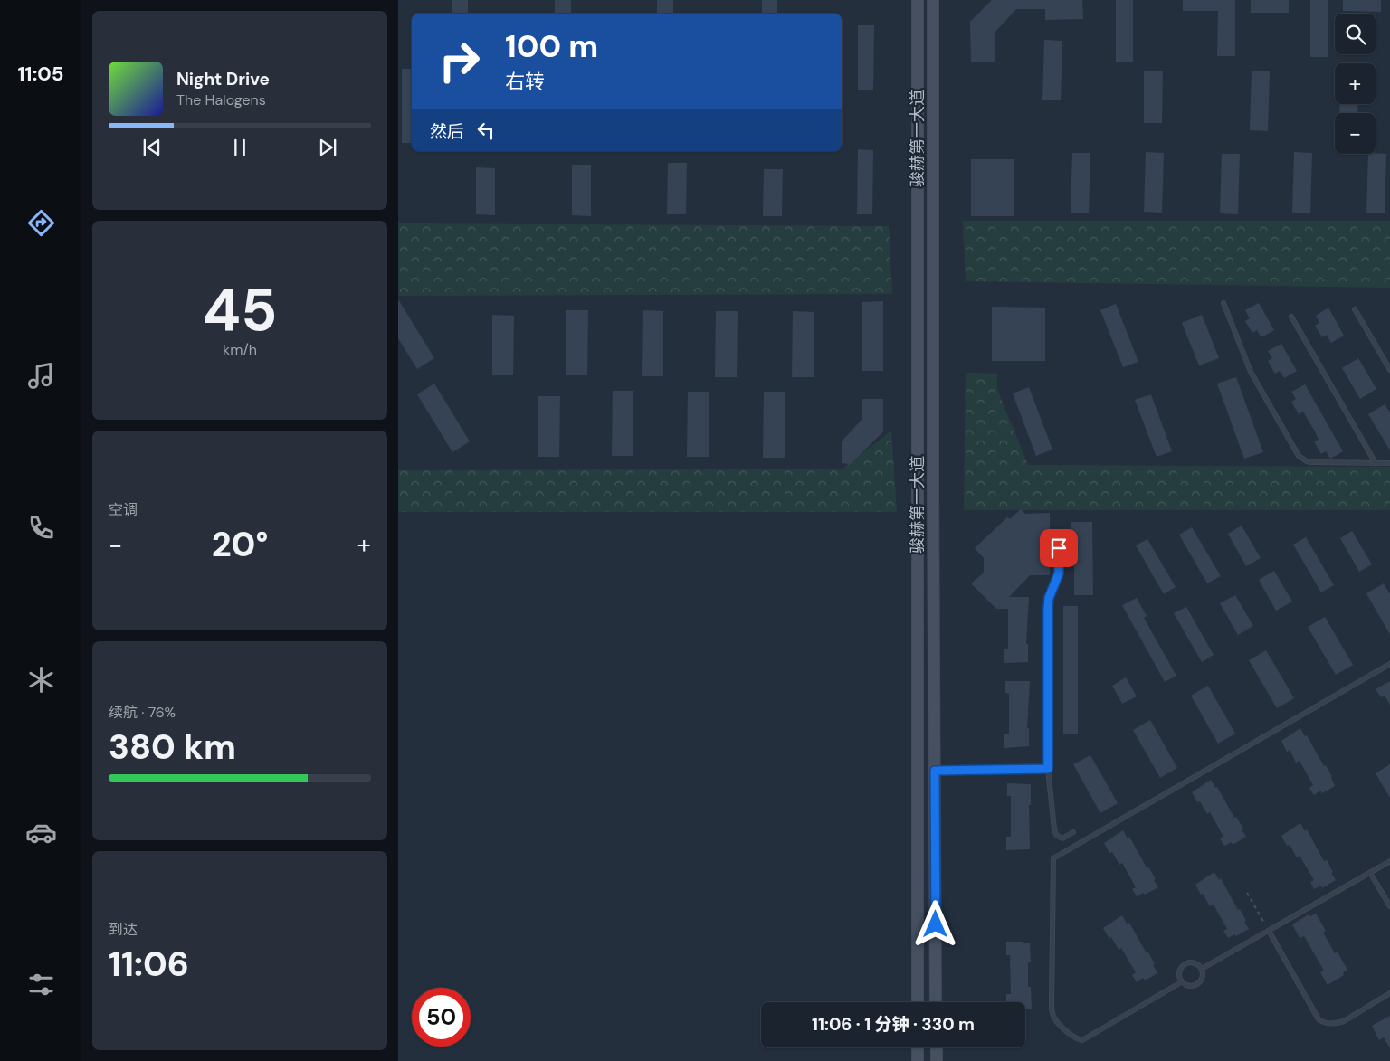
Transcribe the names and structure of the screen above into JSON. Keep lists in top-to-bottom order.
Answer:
{
  "streets": {
    "main road": ["骏赫第一大道"]
  },
  "page": {
    "tabs": "11:05",
    "map_buttons": ["+", "−"],
    "turn": ["100 m", "右转"],
    "song": ["Night Drive", "The Halogens"],
    "then": "然后",
    "tile": [
      ["45", "km/h"],
      "空调",
      ["续航 · 76%", "380 km"],
      ["到达", "11:06"]
    ],
    "heat": ["−", "20°", "+"],
    "limit": "50",
    "trip": "11:06 · 1 分钟 · 330 m"
  }
}
